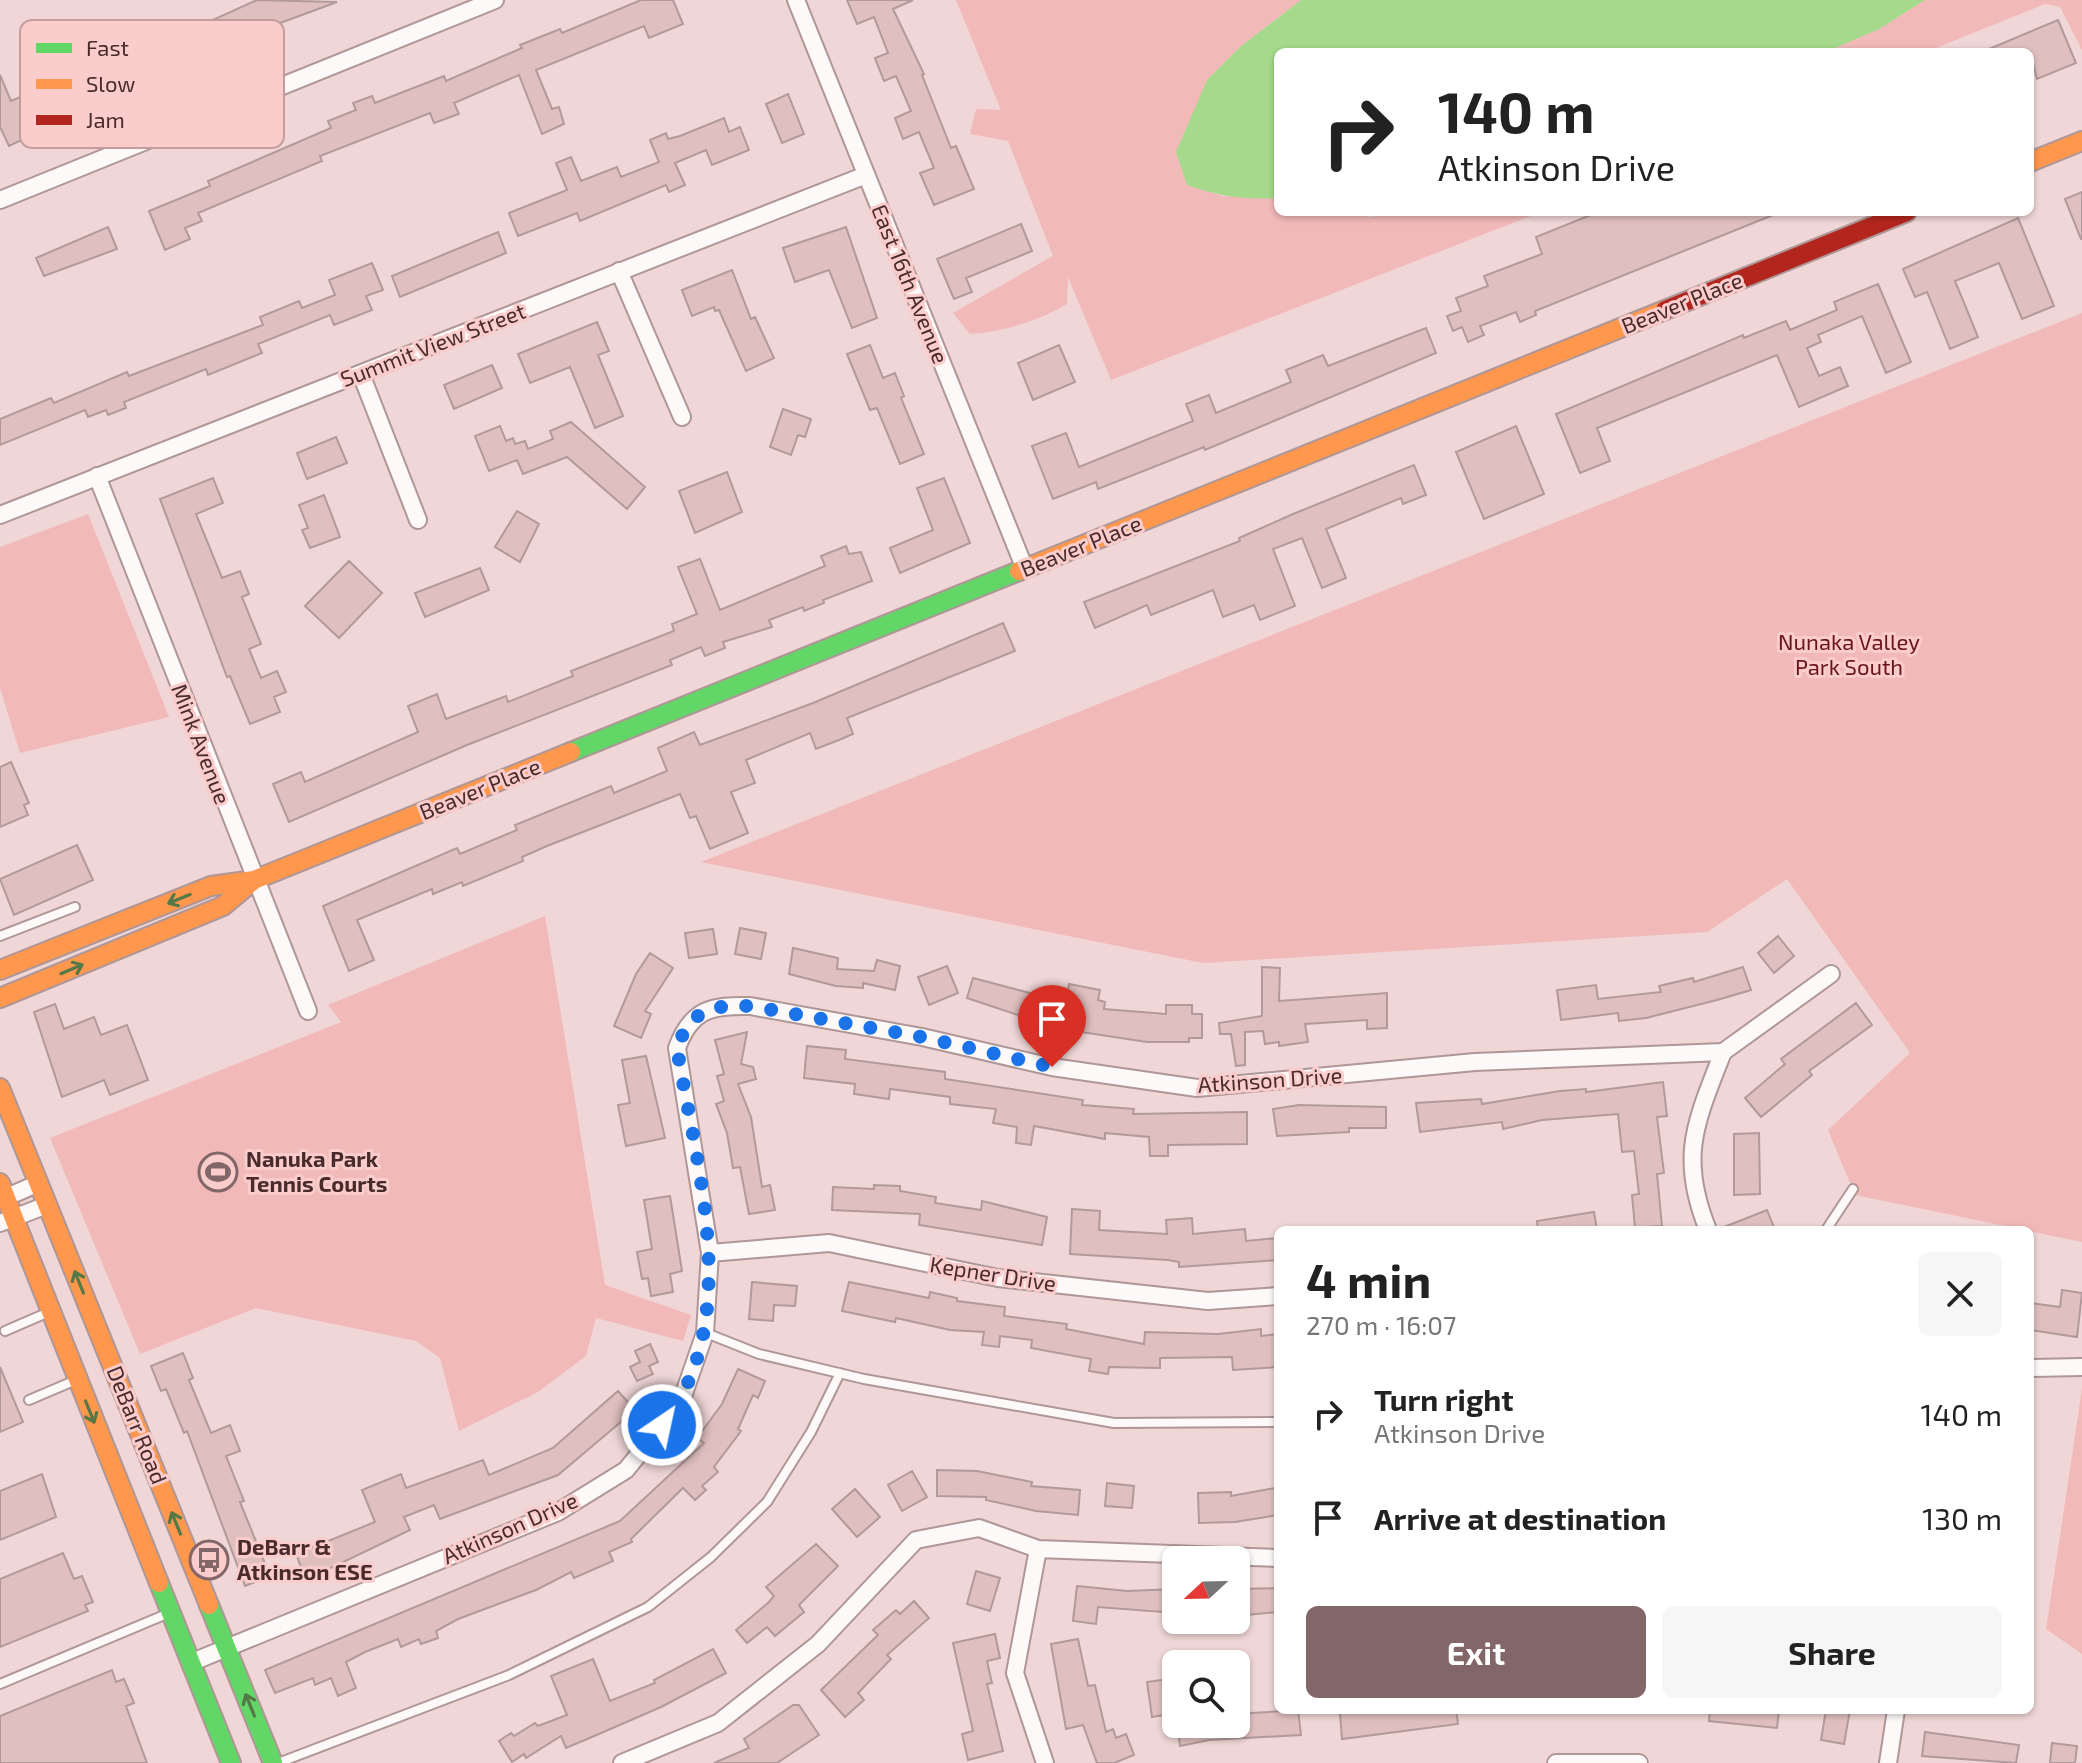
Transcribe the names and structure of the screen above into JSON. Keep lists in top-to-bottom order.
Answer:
{
  "streets": {
    "street": [
      "East 16th Avenue",
      "Beaver Place",
      "Summit View Street",
      "Mink Avenue",
      "Atkinson Drive",
      "Kepner Drive",
      "DeBarr Road"
    ]
  },
  "crossings": [
    ["East 16th Avenue", "Beaver Place"],
    ["East 16th Avenue", "Summit View Street"],
    ["Beaver Place", "Mink Avenue"],
    ["Summit View Street", "Mink Avenue"],
    ["Atkinson Drive", "Kepner Drive"],
    ["Atkinson Drive", "DeBarr Road"]
  ],
  "parks": ["Nunaka Valley Park South"],
  "places": {
    "sports": ["Nanuka Park Tennis Courts"],
    "bus stop": ["DeBarr & Atkinson ESE"]
  },
  "legend": ["Fast", "Slow", "Jam"],
  "north": "left",
  "page": {
    "turn": ["140 m", "Atkinson Drive"],
    "heading": ["4 min", "270 m · 16:07"],
    "list": [
      {
        "name": "Turn right",
        "note": "Atkinson Drive",
        "value": "140 m"
      },
      {
        "name": "Arrive at destination",
        "value": "130 m"
      }
    ],
    "buttons": ["Exit", "Share"]
  }
}
